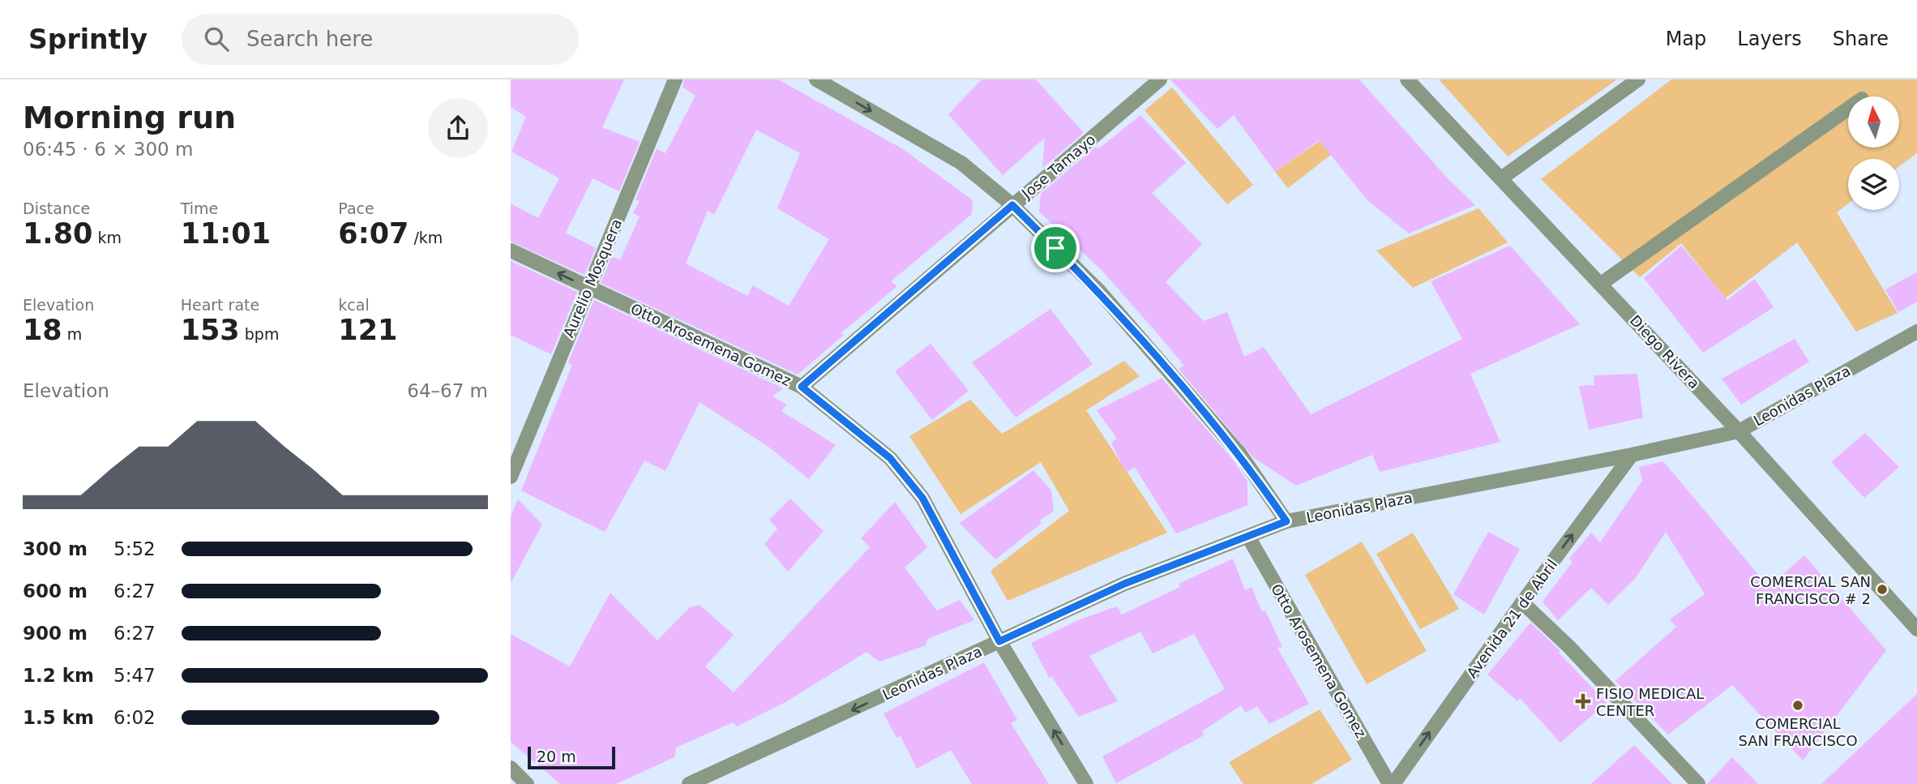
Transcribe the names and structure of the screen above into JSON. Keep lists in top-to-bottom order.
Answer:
{
  "streets": {
    "street": [
      "Jose Tamayo",
      "Aurelio Mosquera",
      "Otto Arosemena Gomez",
      "Diego Rivera",
      "Leonidas Plaza",
      "Avenida 21 de Abril"
    ]
  },
  "crossings": [
    ["Jose Tamayo", "Otto Arosemena Gomez"],
    ["Aurelio Mosquera", "Otto Arosemena Gomez"],
    ["Otto Arosemena Gomez", "Leonidas Plaza"],
    ["Otto Arosemena Gomez", "Avenida 21 de Abril"],
    ["Diego Rivera", "Leonidas Plaza"],
    ["Leonidas Plaza", "Avenida 21 de Abril"]
  ],
  "one_way": ["Avenida 21 de Abril"],
  "places": {
    "other": ["COMERCIAL SAN FRANCISCO # 2", "COMERCIAL SAN FRANCISCO"],
    "health": ["FISIO MEDICAL CENTER"]
  },
  "scale_bar": "20 m",
  "north": "top",
  "page": {
    "header": "Sprintly",
    "search": "Search here",
    "nav": ["Map", "Layers", "Share"],
    "heading": ["Morning run", "06:45 · 6 × 300 m"],
    "stats": [
      ["Distance", "1.80 km"],
      ["Time", "11:01"],
      ["Pace", "6:07 /km"],
      ["Elevation", "18 m"],
      ["Heart rate", "153 bpm"],
      ["kcal", "121"]
    ],
    "chart": ["Elevation", "64–67 m"],
    "list": [
      {
        "name": "300 m",
        "note": "5:52"
      },
      {
        "name": "600 m",
        "note": "6:27"
      },
      {
        "name": "900 m",
        "note": "6:27"
      },
      {
        "name": "1.2 km",
        "note": "5:47"
      },
      {
        "name": "1.5 km",
        "note": "6:02"
      }
    ],
    "scale": "20 m"
  }
}
